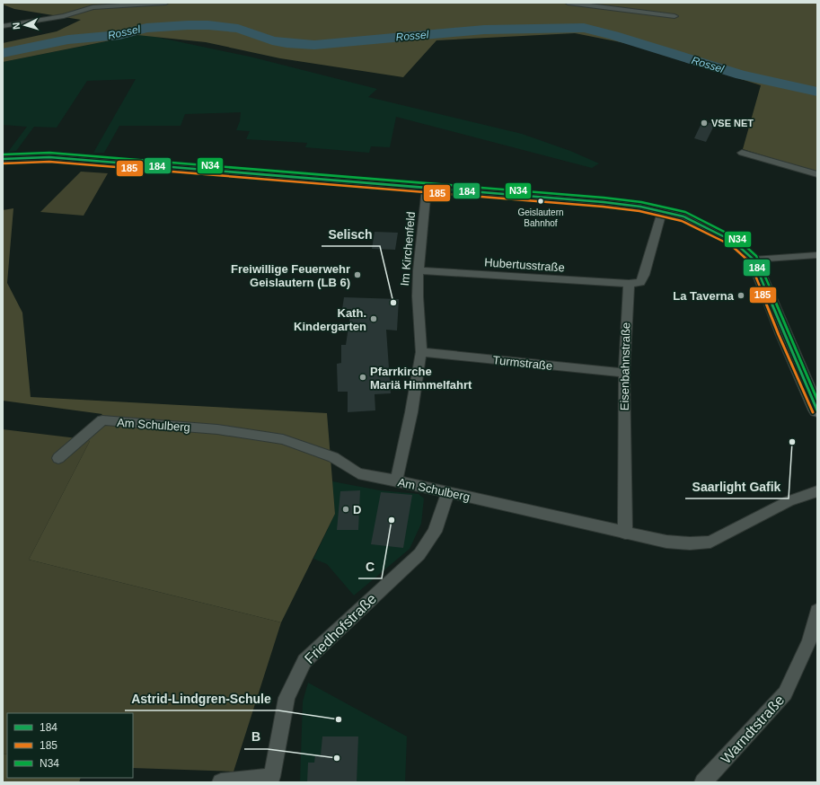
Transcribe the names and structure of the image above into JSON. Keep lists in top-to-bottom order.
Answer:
{
  "streets": {
    "street": [
      "Im Kirchenfeld",
      "Hubertusstraße",
      "Turmstraße",
      "Eisenbahnstraße",
      "Am Schulberg",
      "Friedhofstraße",
      "Warndtstraße"
    ]
  },
  "crossings": [
    ["Im Kirchenfeld", "Hubertusstraße"],
    ["Im Kirchenfeld", "Turmstraße"],
    ["Im Kirchenfeld", "Am Schulberg"],
    ["Hubertusstraße", "Eisenbahnstraße"],
    ["Turmstraße", "Eisenbahnstraße"],
    ["Eisenbahnstraße", "Am Schulberg"],
    ["Am Schulberg", "Friedhofstraße"]
  ],
  "water": ["Rossel"],
  "places": [
    "VSE NET",
    "Geislautern Bahnhof",
    "Freiwillige Feuerwehr Geislautern (LB 6)",
    "La Taverna",
    "Selisch",
    "Kath. Kindergarten",
    "Pfarrkirche Mariä Himmelfahrt",
    "Saarlight Gafik",
    "D",
    "C",
    "Astrid-Lindgren-Schule",
    "B"
  ],
  "lines": ["transit line N34", "transit line 184", "transit line 185"],
  "legend": ["184", "185", "N34"],
  "north": "left"
}
